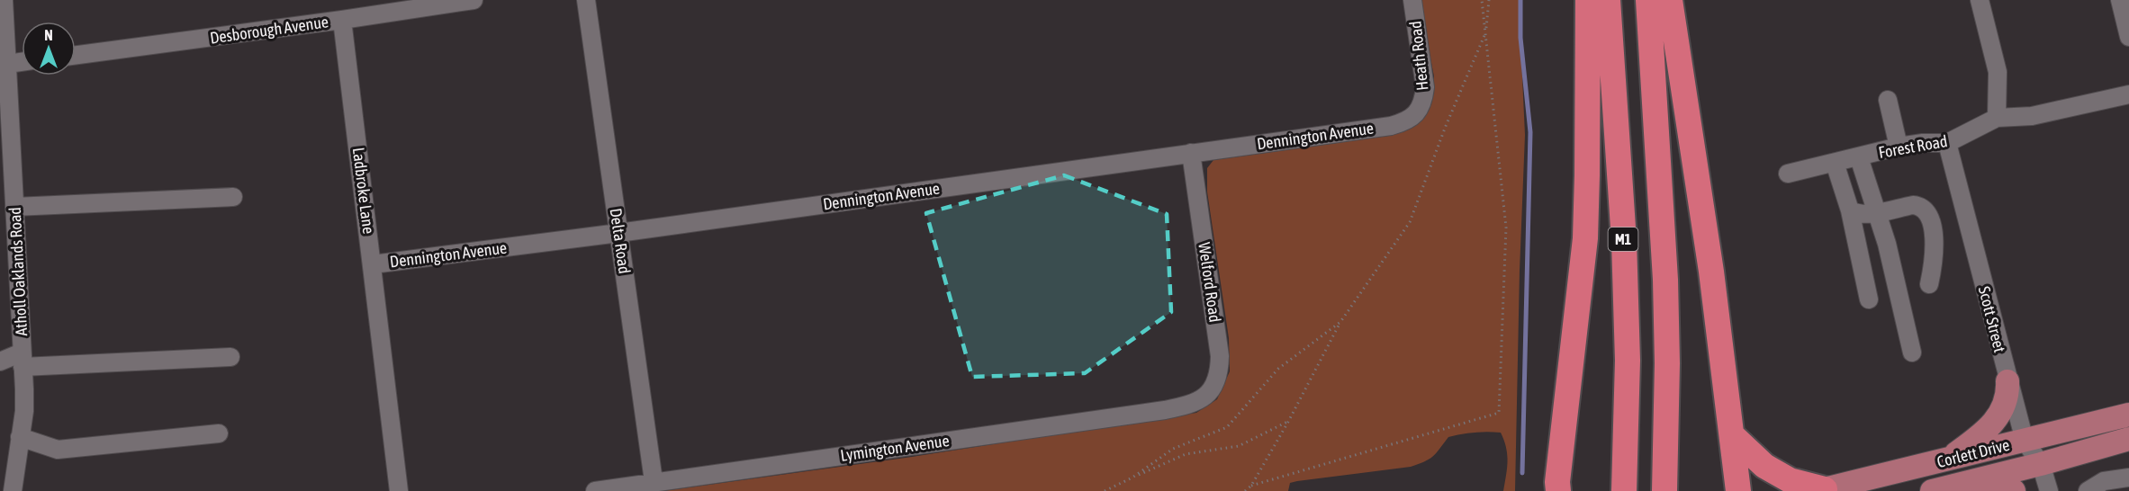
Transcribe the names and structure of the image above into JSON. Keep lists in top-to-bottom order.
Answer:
{
  "streets": {
    "highway": ["M1"],
    "main road": ["Corlett Drive"],
    "street": [
      "Desborough Avenue",
      "Heath Road",
      "Dennington Avenue",
      "Forest Road",
      "Ladbroke Lane",
      "Delta Road",
      "Atholl Oaklands Road",
      "Welford Road",
      "Scott Street",
      "Lymington Avenue"
    ]
  },
  "crossings": [
    ["Desborough Avenue", "Ladbroke Lane"],
    ["Heath Road", "Dennington Avenue"],
    ["Dennington Avenue", "Ladbroke Lane"],
    ["Dennington Avenue", "Delta Road"],
    ["Dennington Avenue", "Welford Road"],
    ["Forest Road", "Scott Street"],
    ["Delta Road", "Lymington Avenue"],
    ["Welford Road", "Lymington Avenue"],
    ["Scott Street", "Corlett Drive"]
  ],
  "north": "top"
}
